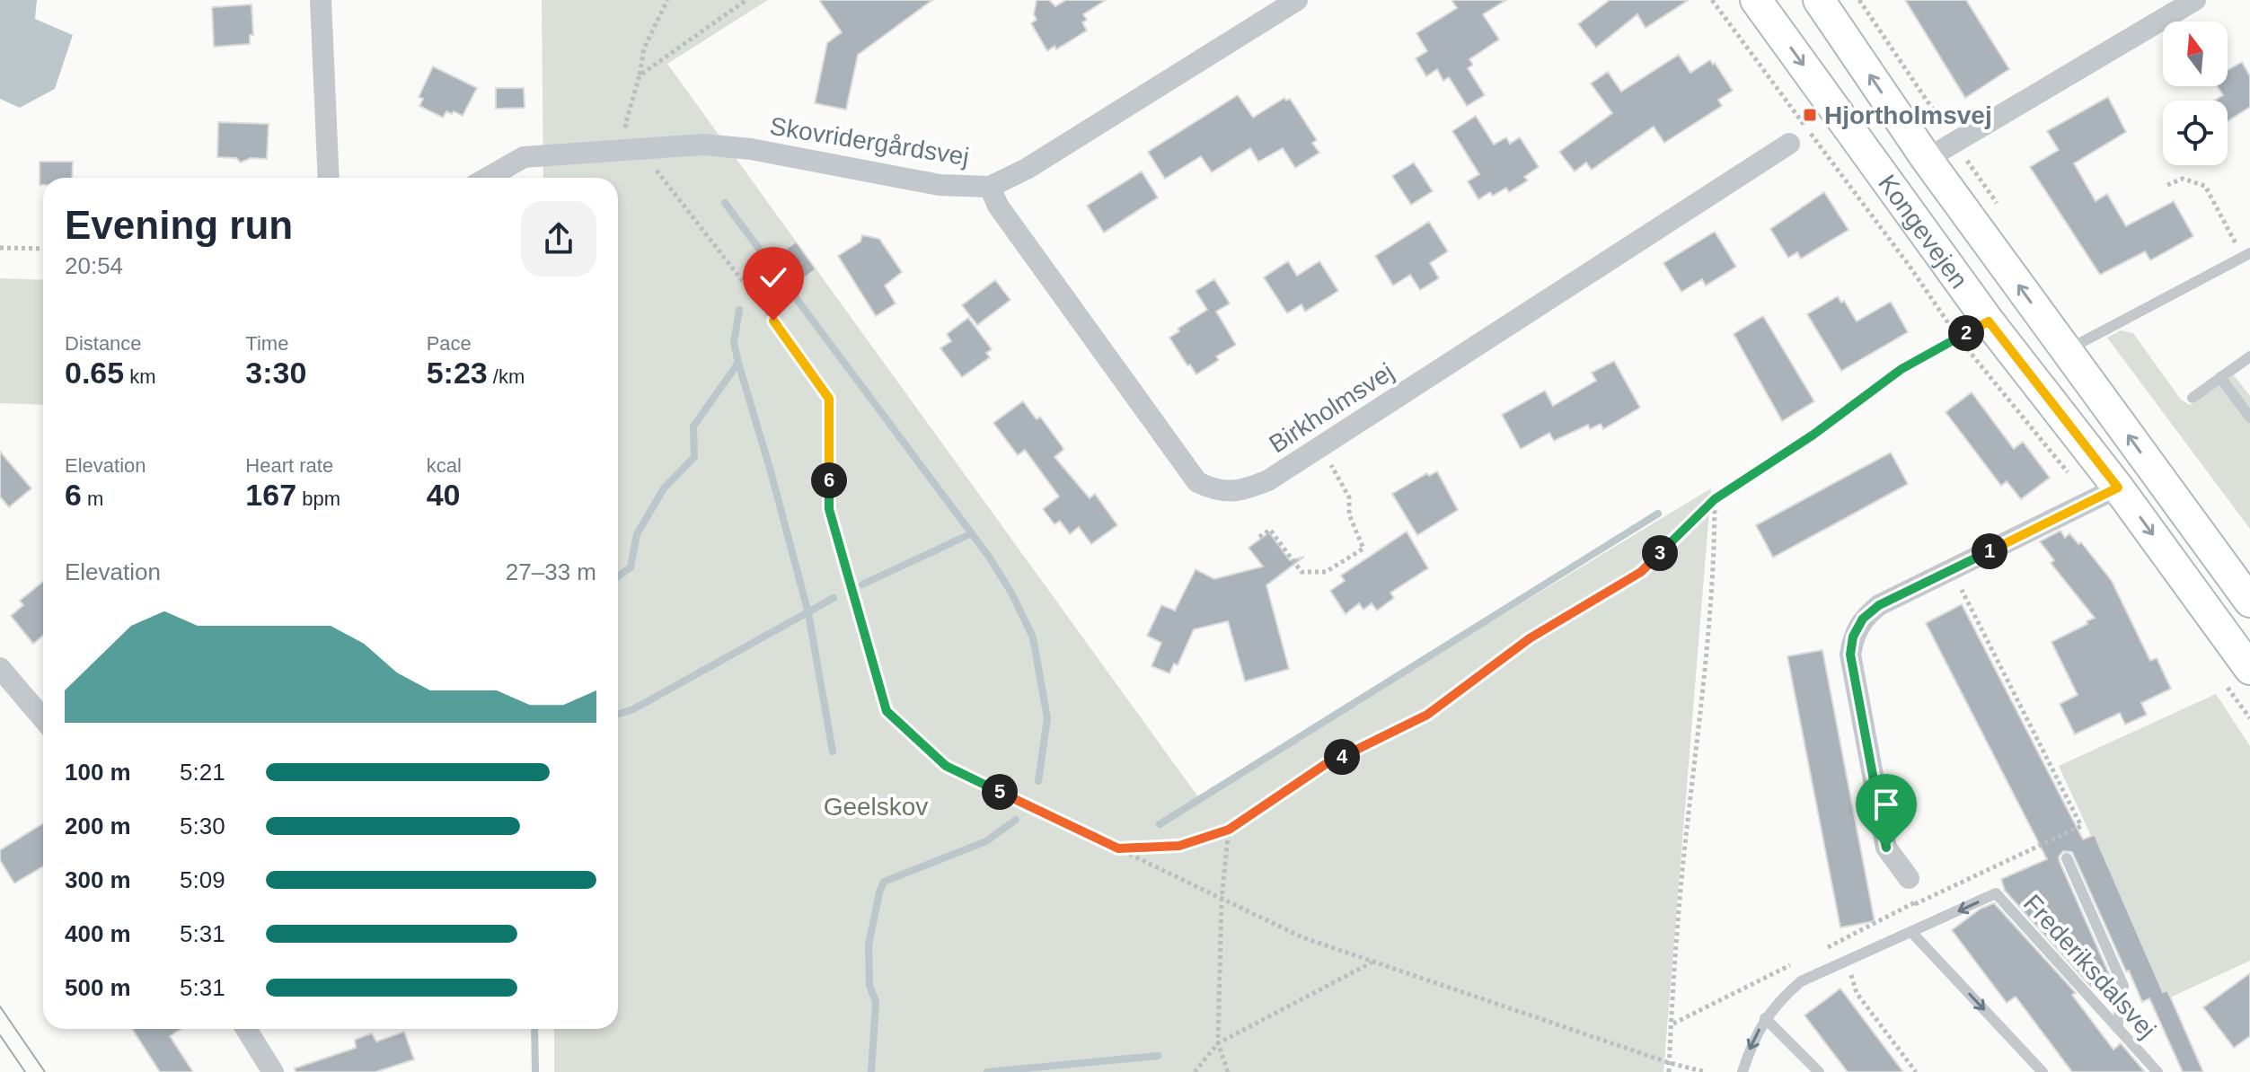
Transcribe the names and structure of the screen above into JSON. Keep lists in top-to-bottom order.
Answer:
{
  "streets": {
    "main road": ["Kongevejen"],
    "street": ["Skovridergårdsvej", "Birkholmsvej"],
    "lane": ["Frederiksdalsvej"]
  },
  "crossings": [
    ["Skovridergårdsvej", "Birkholmsvej"]
  ],
  "parks": ["Geelskov"],
  "places": {
    "transit": ["Hjortholmsvej"]
  },
  "north": "top",
  "page": {
    "heading": ["Evening run", "20:54"],
    "stats": [
      ["Distance", "0.65 km"],
      ["Time", "3:30"],
      ["Pace", "5:23 /km"],
      ["Elevation", "6 m"],
      ["Heart rate", "167 bpm"],
      ["kcal", "40"]
    ],
    "pins": [
      "2",
      "6",
      "1",
      "3",
      "4",
      "5"
    ],
    "chart": ["Elevation", "27–33 m"],
    "list": [
      {
        "name": "100 m",
        "note": "5:21"
      },
      {
        "name": "200 m",
        "note": "5:30"
      },
      {
        "name": "300 m",
        "note": "5:09"
      },
      {
        "name": "400 m",
        "note": "5:31"
      },
      {
        "name": "500 m",
        "note": "5:31"
      }
    ]
  }
}
